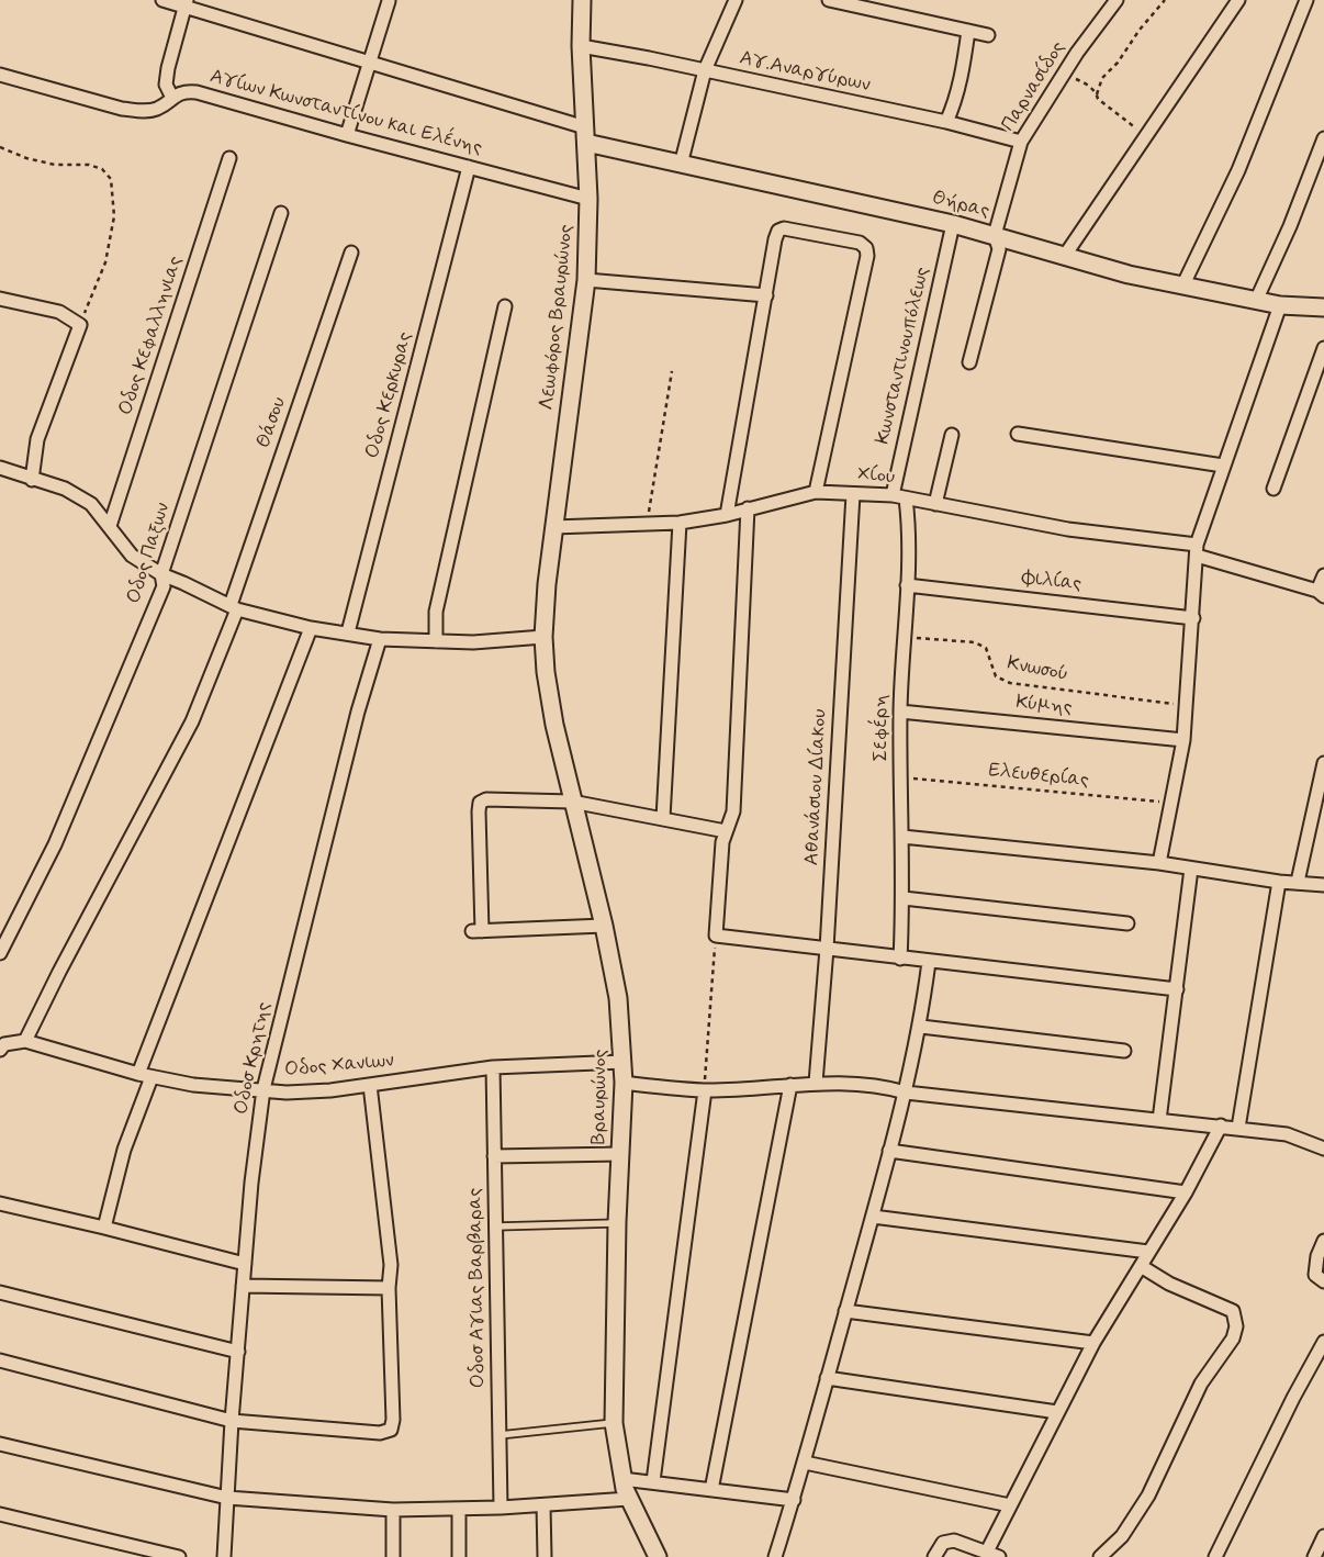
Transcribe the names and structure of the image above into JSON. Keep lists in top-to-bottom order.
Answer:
{
  "streets": {
    "main road": ["Θήρας", "Λεωφόρος Βραυρώνος", "Βραυρώνος"],
    "street": [
      "Αγ.Αναργύρων",
      "Παρνασίδος",
      "Αγίων Κωνσταντίνου και Ελένης",
      "Οδος Κεφαλληνιας",
      "Κωνσταντινουπόλεως",
      "Οδος Κερκυρας",
      "Θάσου",
      "Χίου",
      "Οδος Παξων",
      "Φιλίας",
      "Κύμης",
      "Σεφέρη",
      "Αθανάσιου Δίακου",
      "Οδοσ Κρητης",
      "Οδος Χανιων",
      "Οδοσ Αγιας Βαρβαρας"
    ],
    "path": ["Κνωσού", "Ελευθερίας"]
  },
  "crossings": [
    ["Αγ.Αναργύρων", "Παρνασίδος"],
    ["Αγ.Αναργύρων", "Λεωφόρος Βραυρώνος"],
    ["Παρνασίδος", "Θήρας"],
    ["Αγίων Κωνσταντίνου και Ελένης", "Λεωφόρος Βραυρώνος"],
    ["Αγίων Κωνσταντίνου και Ελένης", "Οδος Κερκυρας"],
    ["Θήρας", "Λεωφόρος Βραυρώνος"],
    ["Θήρας", "Κωνσταντινουπόλεως"],
    ["Λεωφόρος Βραυρώνος", "Χίου"],
    ["Λεωφόρος Βραυρώνος", "Βραυρώνος"],
    ["Κωνσταντινουπόλεως", "Χίου"],
    ["Θάσου", "Οδος Χανιων"],
    ["Χίου", "Σεφέρη"],
    ["Χίου", "Αθανάσιου Δίακου"],
    ["Φιλίας", "Σεφέρη"],
    ["Κνωσού", "Σεφέρη"],
    ["Κύμης", "Σεφέρη"],
    ["Σεφέρη", "Ελευθερίας"],
    ["Οδοσ Κρητης", "Οδος Χανιων"],
    ["Οδος Χανιων", "Βραυρώνος"],
    ["Οδος Χανιων", "Οδοσ Αγιας Βαρβαρας"]
  ]
}
